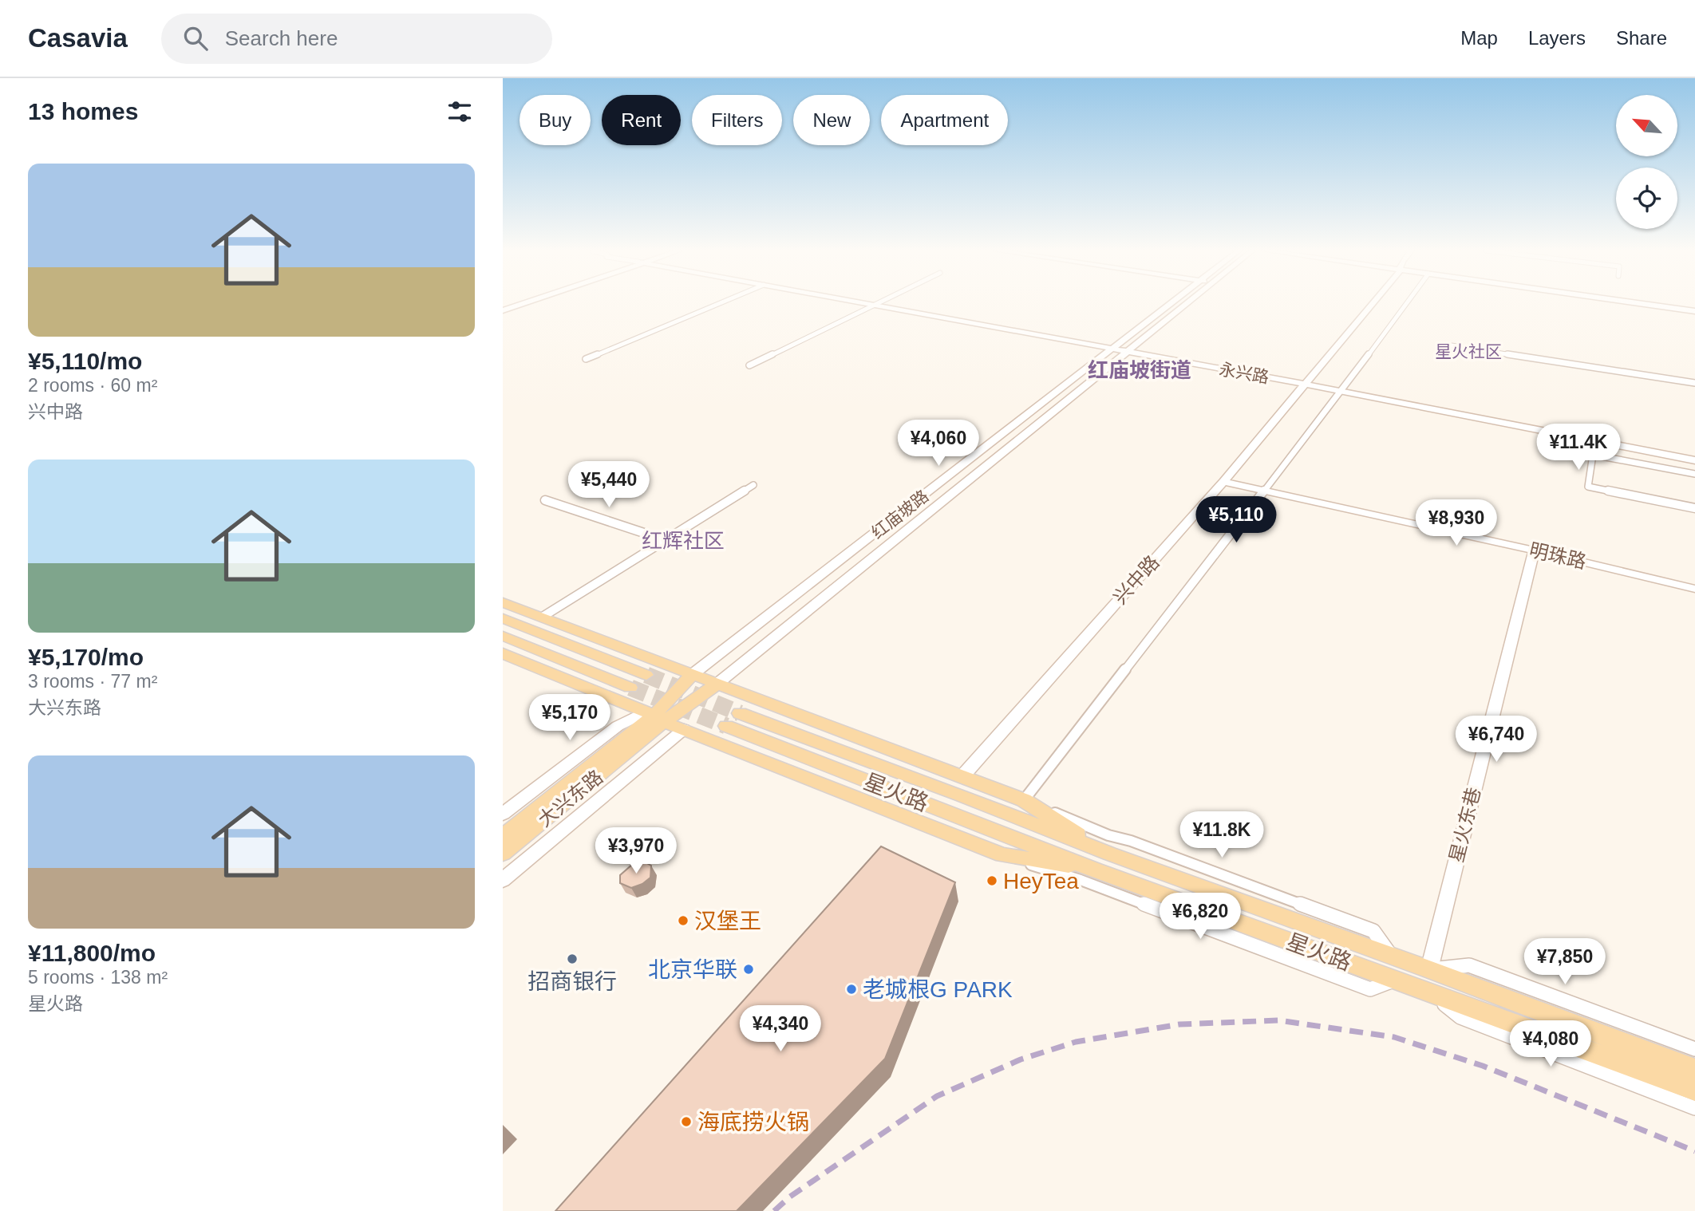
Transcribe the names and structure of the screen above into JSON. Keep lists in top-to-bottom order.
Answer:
{
  "streets": {
    "main road": [
      "永兴路",
      "红庙坡路",
      "明珠路",
      "兴中路",
      "星火路",
      "大兴东路",
      "星火东巷"
    ]
  },
  "crossings": [
    ["永兴路", "红庙坡路"],
    ["永兴路", "兴中路"],
    ["红庙坡路", "大兴东路"],
    ["明珠路", "兴中路"],
    ["明珠路", "星火东巷"],
    ["星火路", "星火东巷"]
  ],
  "districts": ["星火社区", "红庙坡街道", "红辉社区"],
  "places": [
    "HeyTea",
    "汉堡王",
    "招商银行",
    "北京华联",
    "老城根G PARK",
    "海底捞火锅"
  ],
  "north": "top left",
  "page": {
    "header": "Casavia",
    "search": "Search here",
    "nav": ["Map", "Layers", "Share"],
    "heading": "13 homes",
    "chip": [
      "Buy",
      "Rent",
      "Filters",
      "New",
      "Apartment"
    ],
    "list": [
      {
        "name": "¥5,110/mo",
        "note": "2 rooms · 60 m² · 兴中路"
      },
      {
        "name": "¥5,170/mo",
        "note": "3 rooms · 77 m² · 大兴东路"
      },
      {
        "name": "¥11,800/mo",
        "note": "5 rooms · 138 m² · 星火路"
      }
    ],
    "price": [
      "¥4,060",
      "¥11.4K",
      "¥5,440",
      "¥5,110",
      "¥8,930",
      "¥5,170",
      "¥6,740",
      "¥11.8K",
      "¥3,970",
      "¥6,820",
      "¥7,850",
      "¥4,340",
      "¥4,080"
    ]
  }
}
